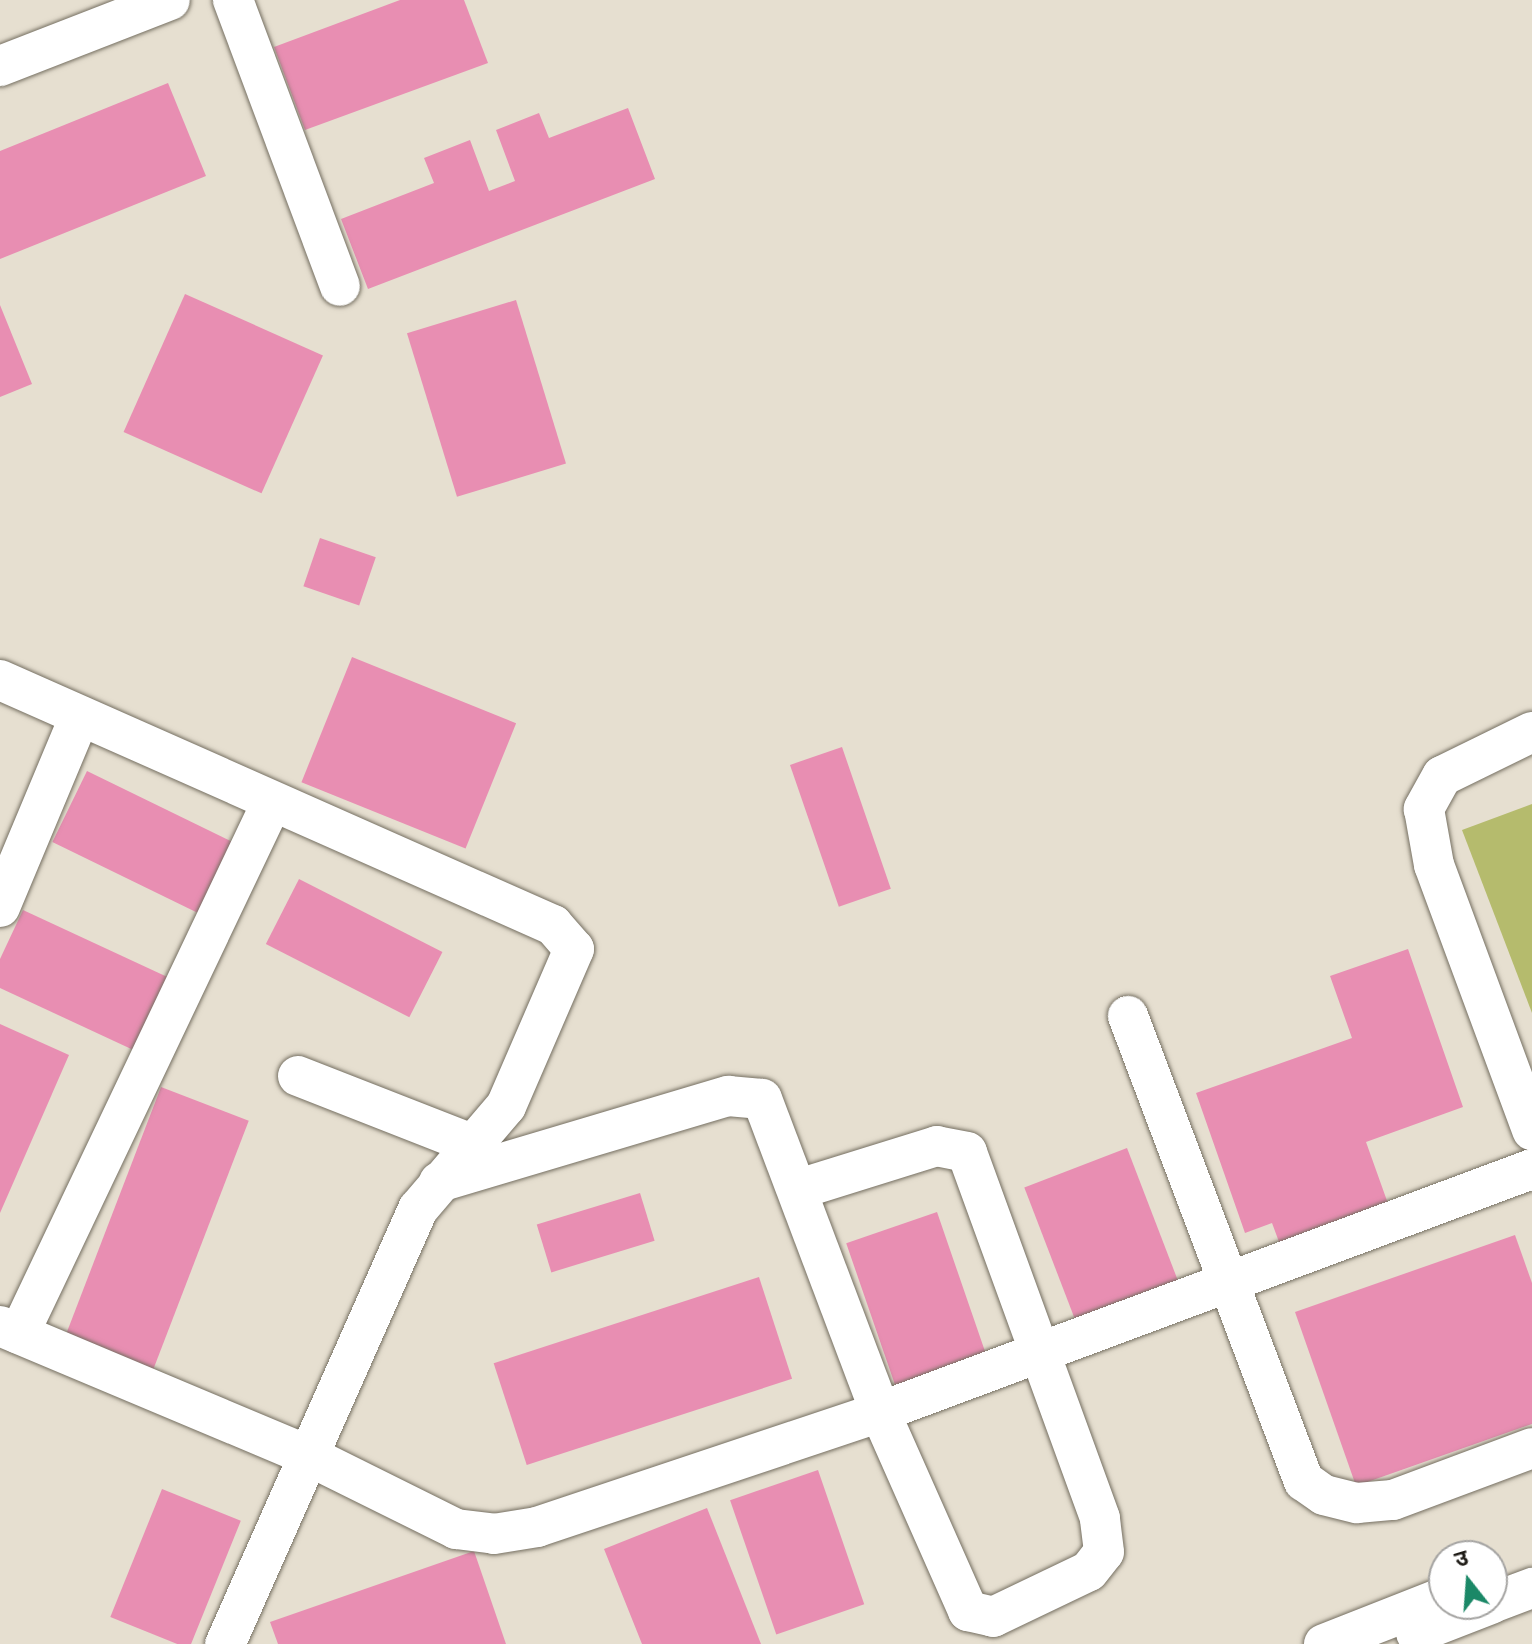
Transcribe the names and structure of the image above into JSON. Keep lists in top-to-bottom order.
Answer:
{
  "north": "top"
}
